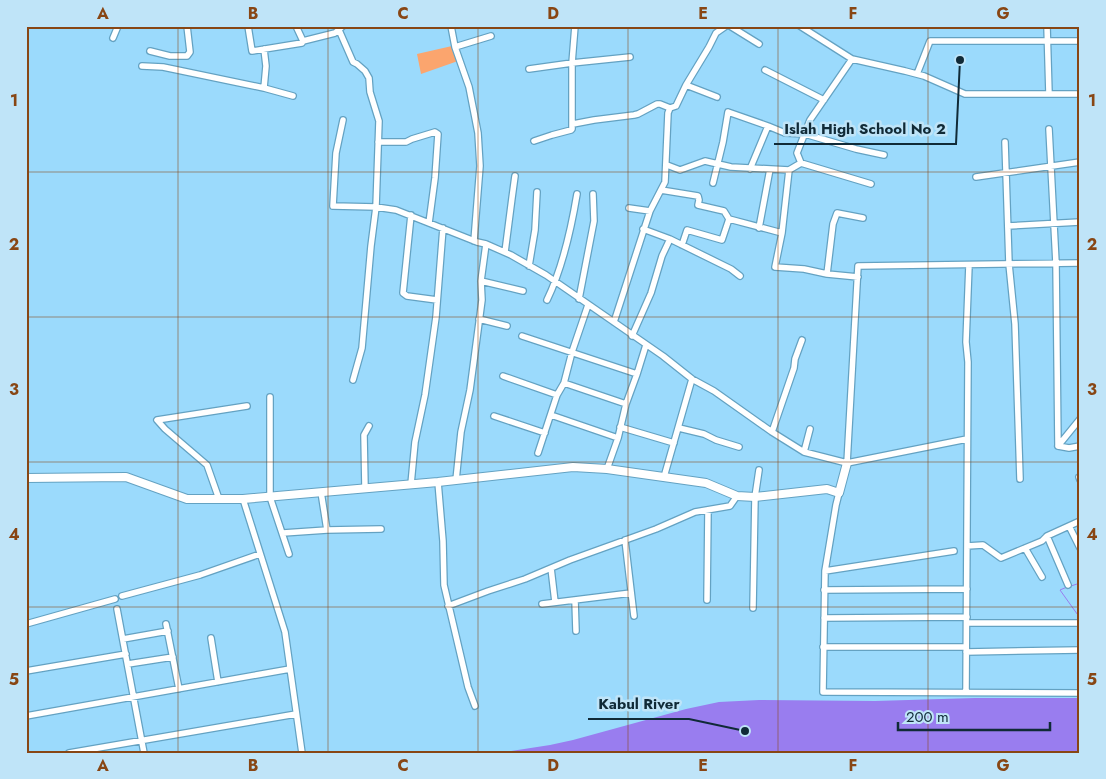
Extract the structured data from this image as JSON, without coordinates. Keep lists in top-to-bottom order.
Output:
{
  "places": ["Islah High School No 2", "Kabul River"],
  "scale_bar": "200 m",
  "grid": {
    "columns": [
      "A",
      "B",
      "C",
      "D",
      "E",
      "F",
      "G"
    ],
    "rows": [
      "1",
      "2",
      "3",
      "4",
      "5"
    ]
  }
}
